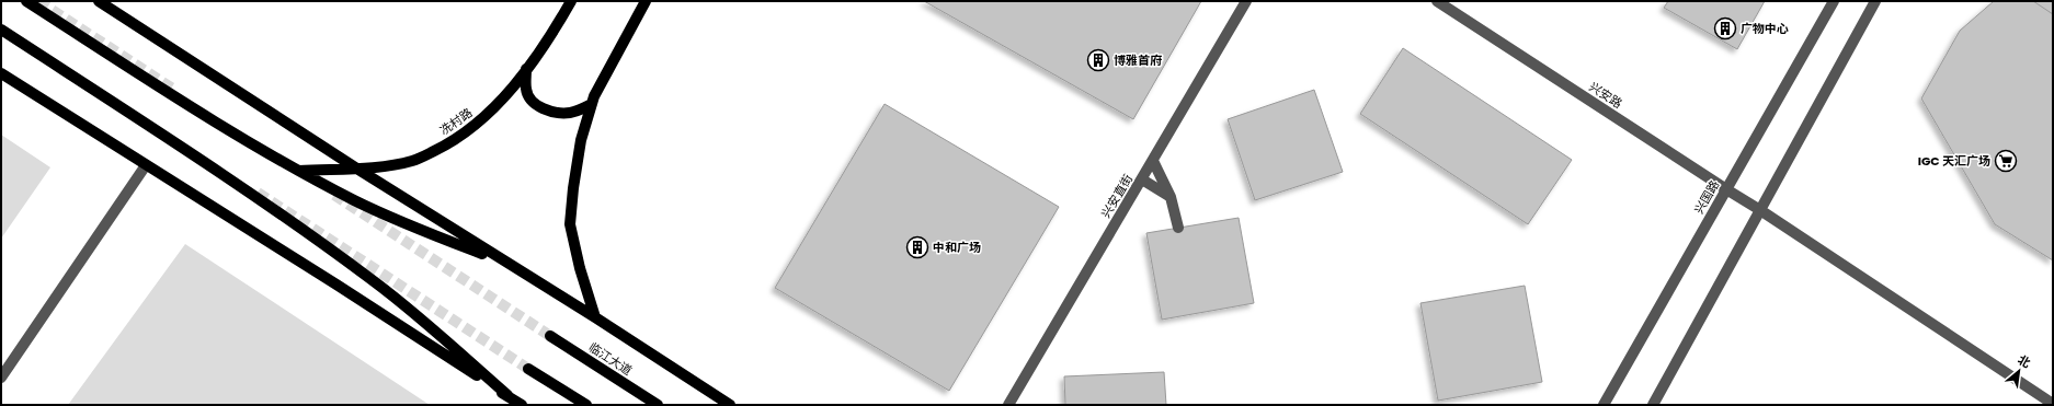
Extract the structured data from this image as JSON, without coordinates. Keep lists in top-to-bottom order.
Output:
{
  "streets": {
    "main road": ["冼村路", "临江大道"],
    "street": ["兴安路", "兴安直街", "兴国路"]
  },
  "crossings": [
    ["兴安路", "兴国路"]
  ],
  "places": {
    "building": ["广物中心", "博雅首府", "中和广场"],
    "supermarket": ["IGC 天汇广场"]
  },
  "north": "top right"
}
